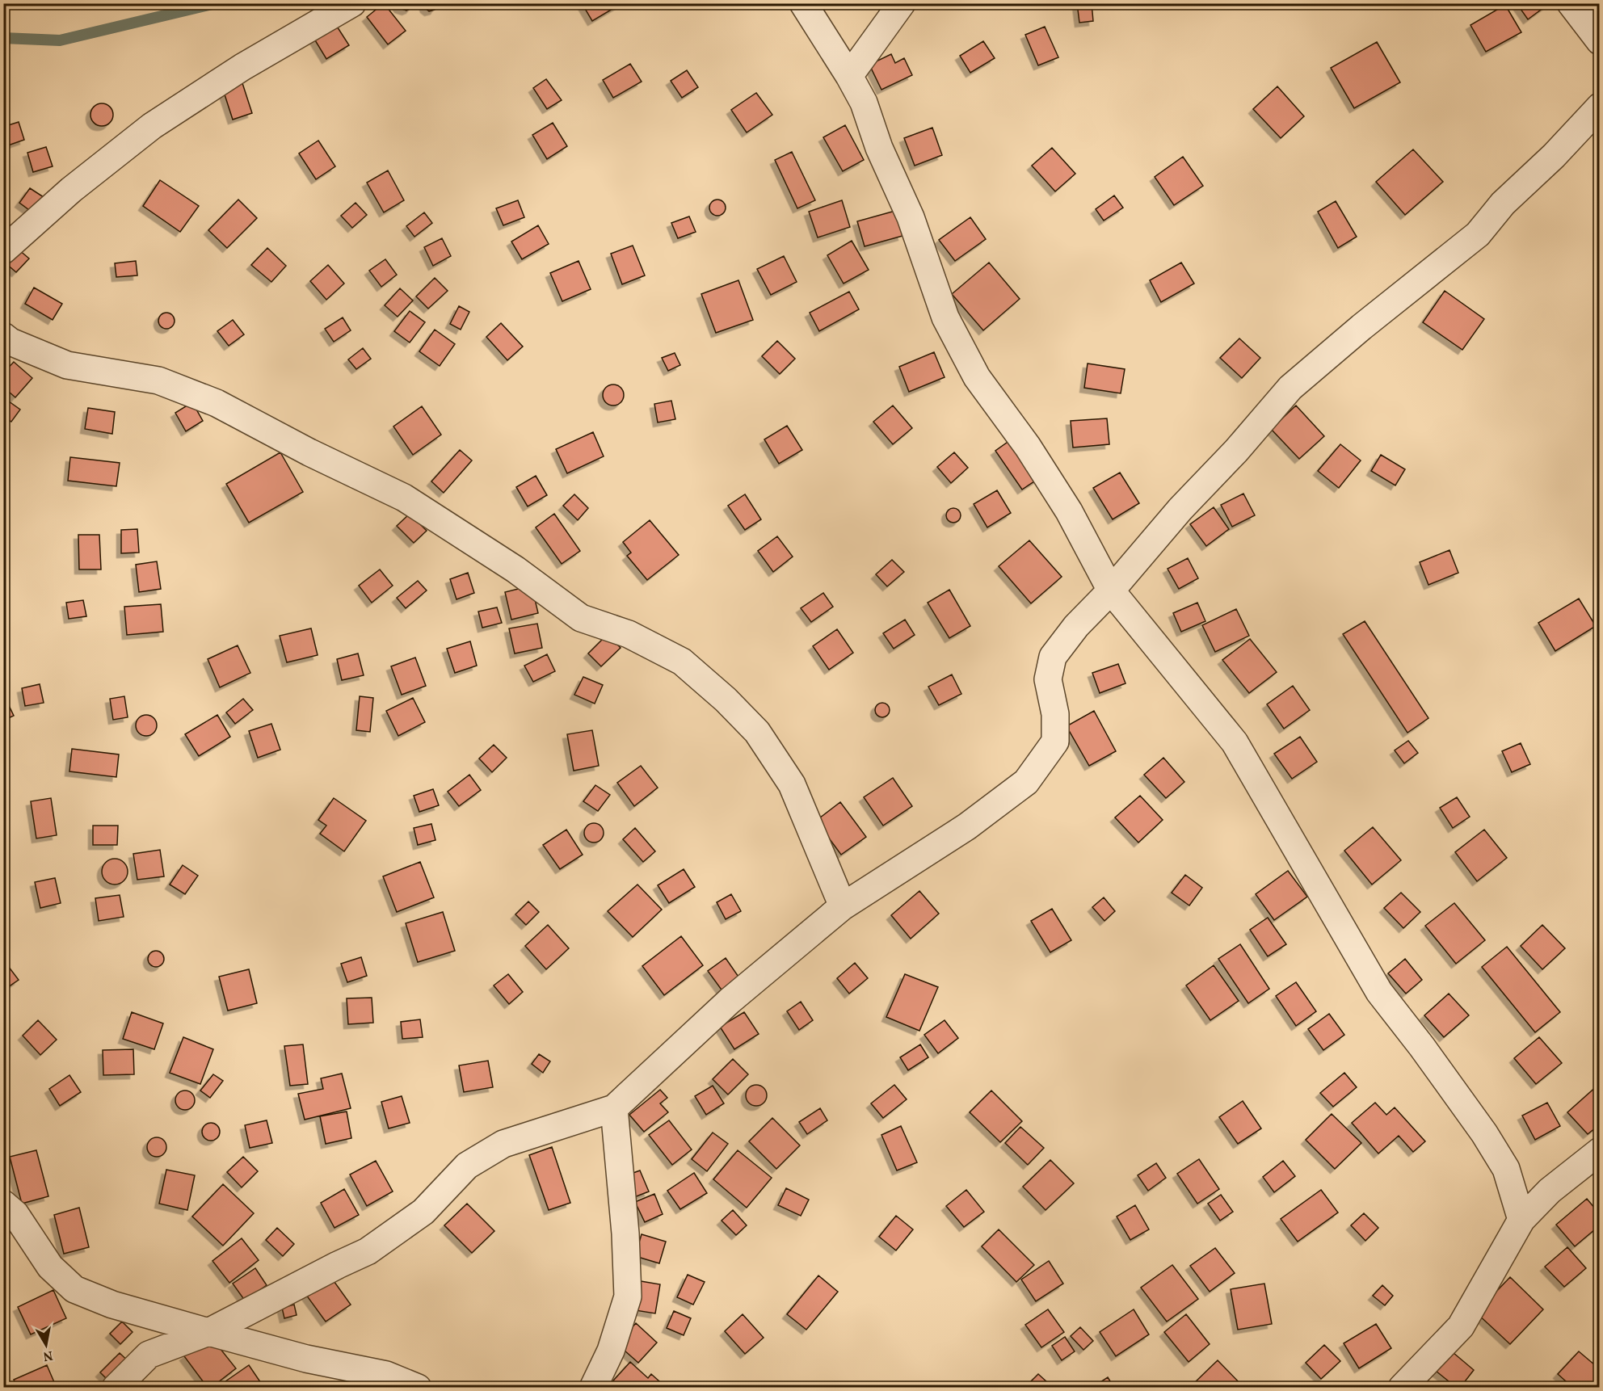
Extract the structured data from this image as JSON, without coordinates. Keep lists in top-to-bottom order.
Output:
{
  "north": "bottom"
}
